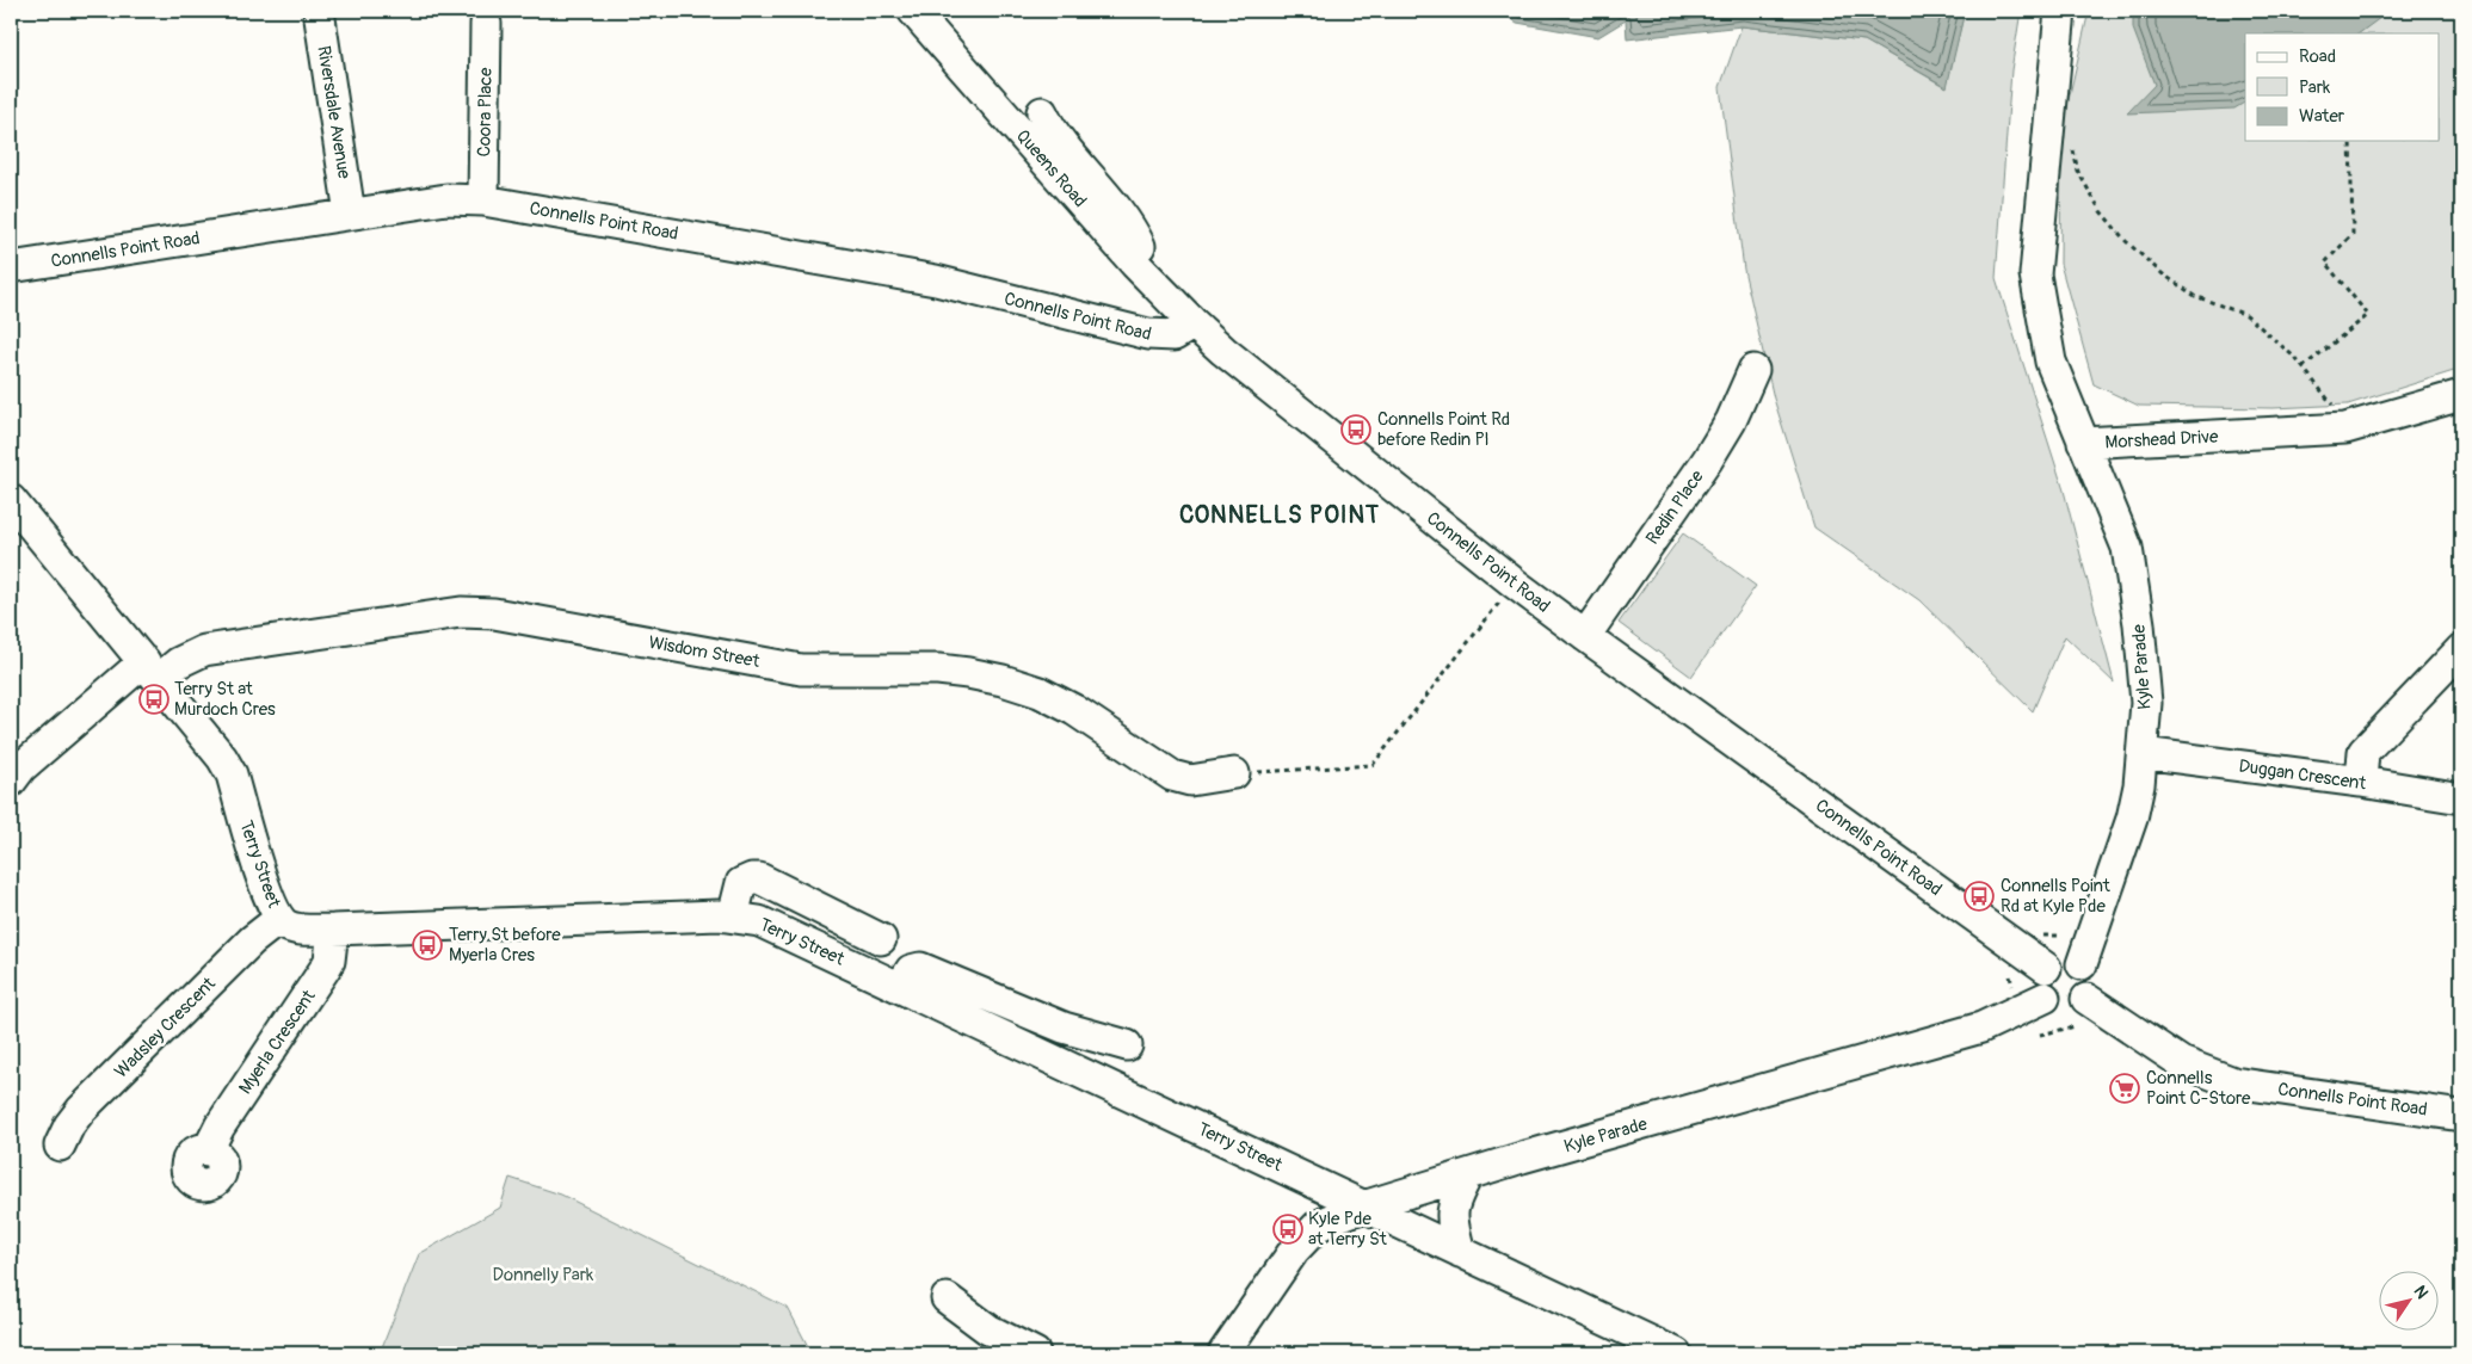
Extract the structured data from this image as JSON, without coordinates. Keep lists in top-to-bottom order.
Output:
{
  "streets": {
    "street": [
      "Riversdale Avenue",
      "Coora Place",
      "Queens Road",
      "Connells Point Road",
      "Morshead Drive",
      "Redin Place",
      "Wisdom Street",
      "Kyle Parade",
      "Duggan Crescent",
      "Terry Street",
      "Wadsley Crescent",
      "Myerla Crescent"
    ]
  },
  "crossings": [
    ["Riversdale Avenue", "Connells Point Road"],
    ["Coora Place", "Connells Point Road"],
    ["Queens Road", "Connells Point Road"],
    ["Connells Point Road", "Redin Place"],
    ["Morshead Drive", "Kyle Parade"],
    ["Wisdom Street", "Terry Street"],
    ["Kyle Parade", "Duggan Crescent"],
    ["Kyle Parade", "Terry Street"],
    ["Terry Street", "Wadsley Crescent"],
    ["Terry Street", "Myerla Crescent"]
  ],
  "districts": ["CONNELLS POINT"],
  "parks": ["Donnelly Park"],
  "places": {
    "bus stop": [
      "Connells Point Rd before Redin Pl",
      "Terry St at Murdoch Cres",
      "Connells Point Rd at Kyle Pde",
      "Terry St before Myerla Cres",
      "Kyle Pde at Terry St"
    ],
    "supermarket": ["Connells Point C-Store"]
  },
  "legend": ["Road", "Park", "Water"],
  "north": "top right"
}
